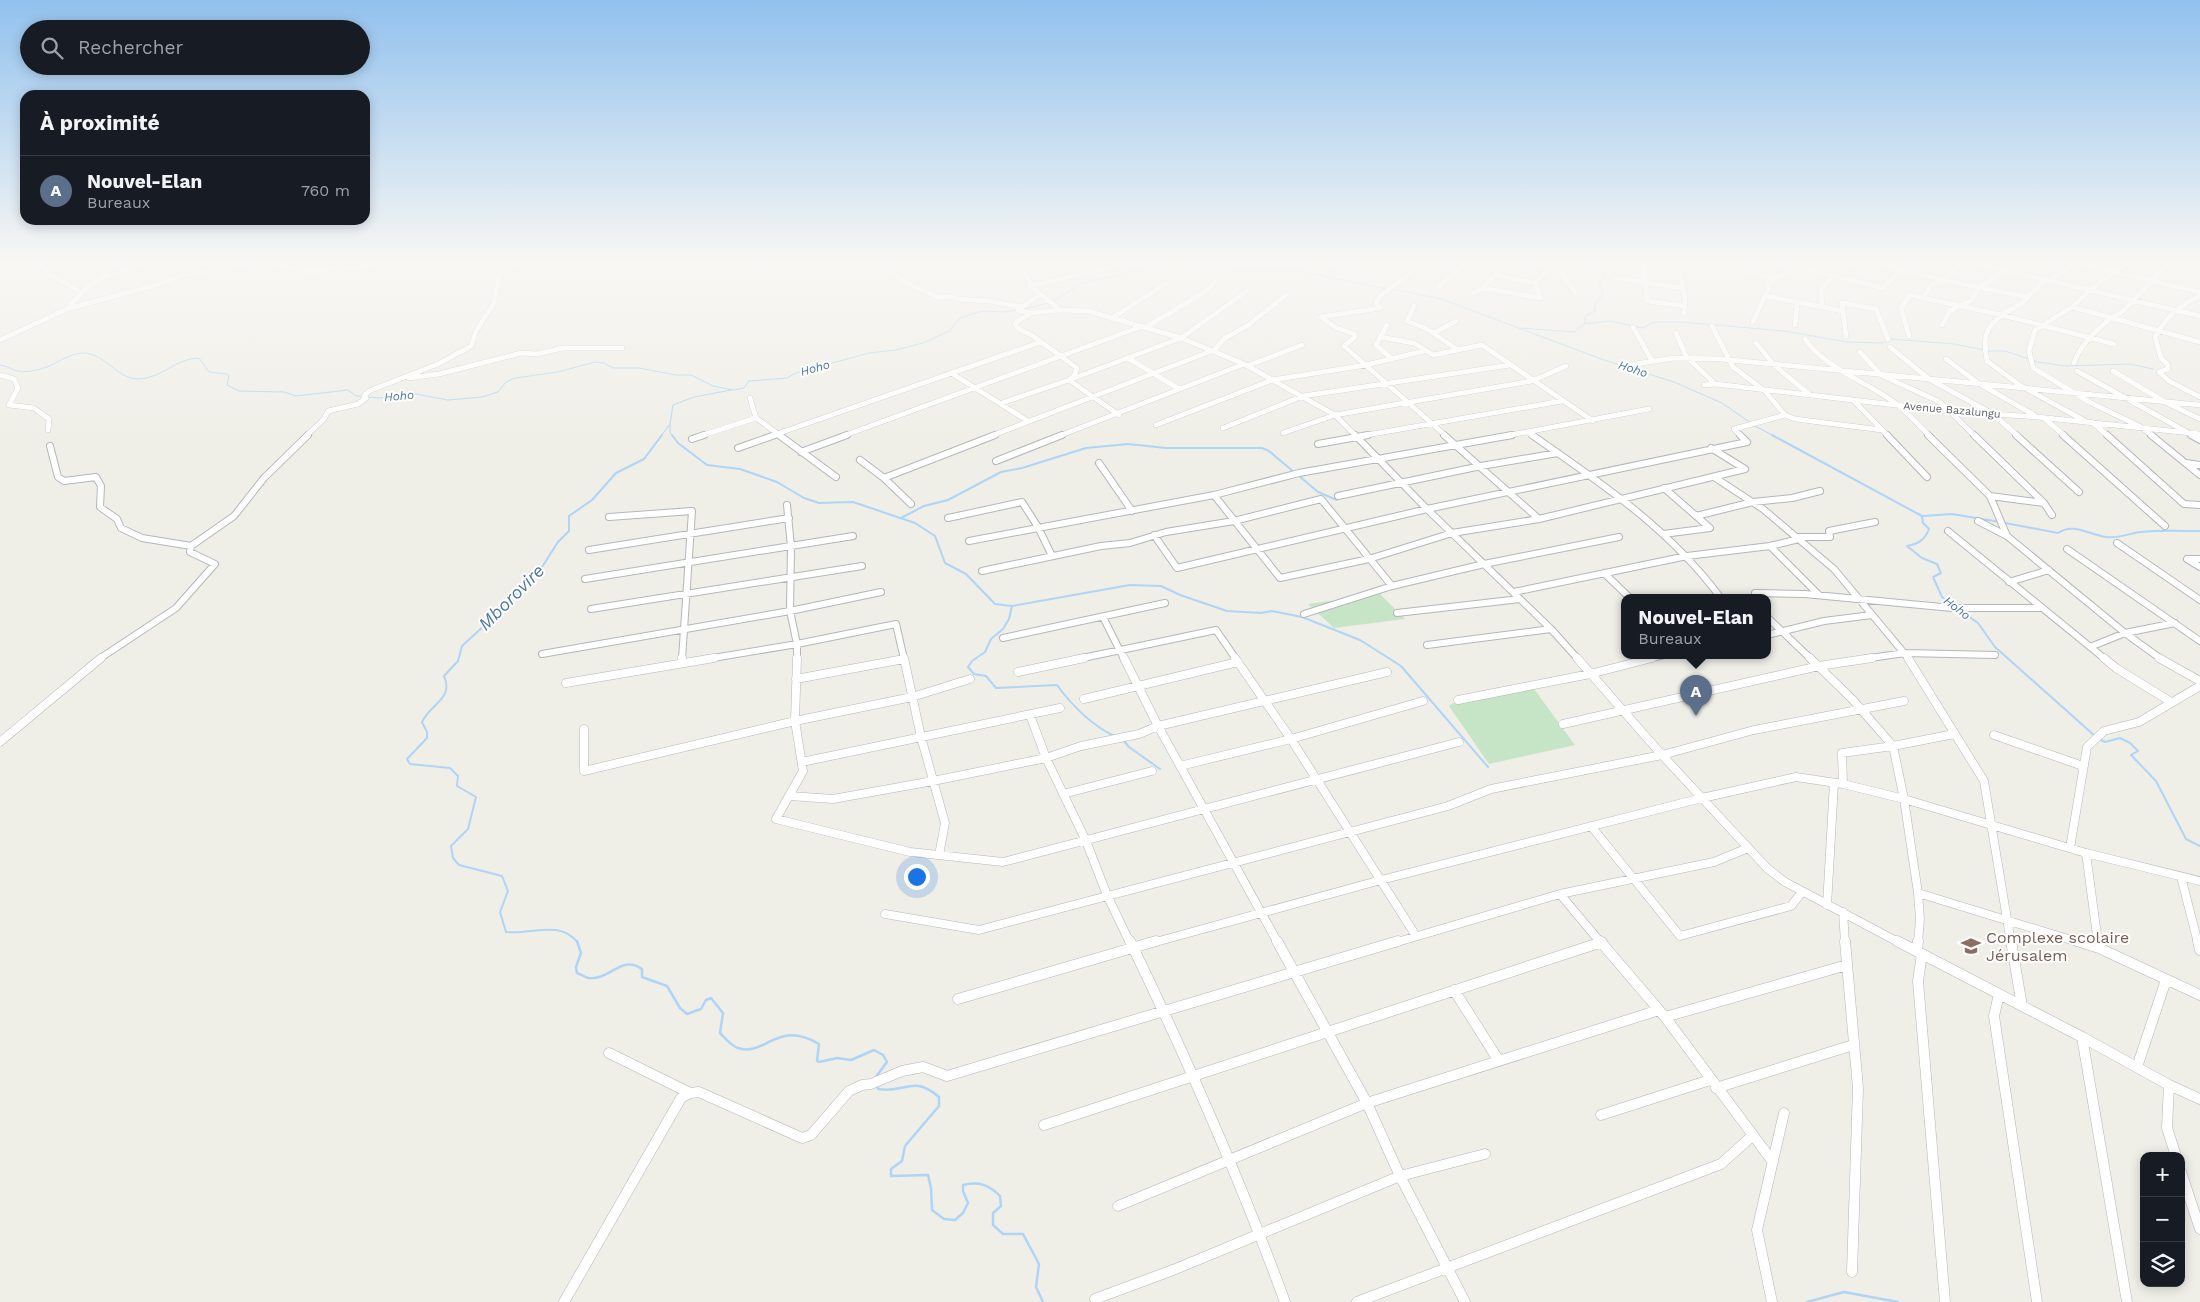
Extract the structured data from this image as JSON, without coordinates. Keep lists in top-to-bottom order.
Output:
{
  "streets": {
    "street": ["Avenue Bazalungu"]
  },
  "water": ["Hoho", "Mborovire"],
  "places": {
    "school or university": ["Complexe scolaire Jérusalem"]
  },
  "page": {
    "search": "Rechercher",
    "heading": "À proximité",
    "list": [
      {
        "mark": "A",
        "name": "Nouvel-Elan",
        "note": "Bureaux",
        "value": "760 m"
      }
    ],
    "popup": ["Nouvel-Elan", "Bureaux"],
    "pins": "A",
    "map_buttons": ["+", "−"]
  }
}
